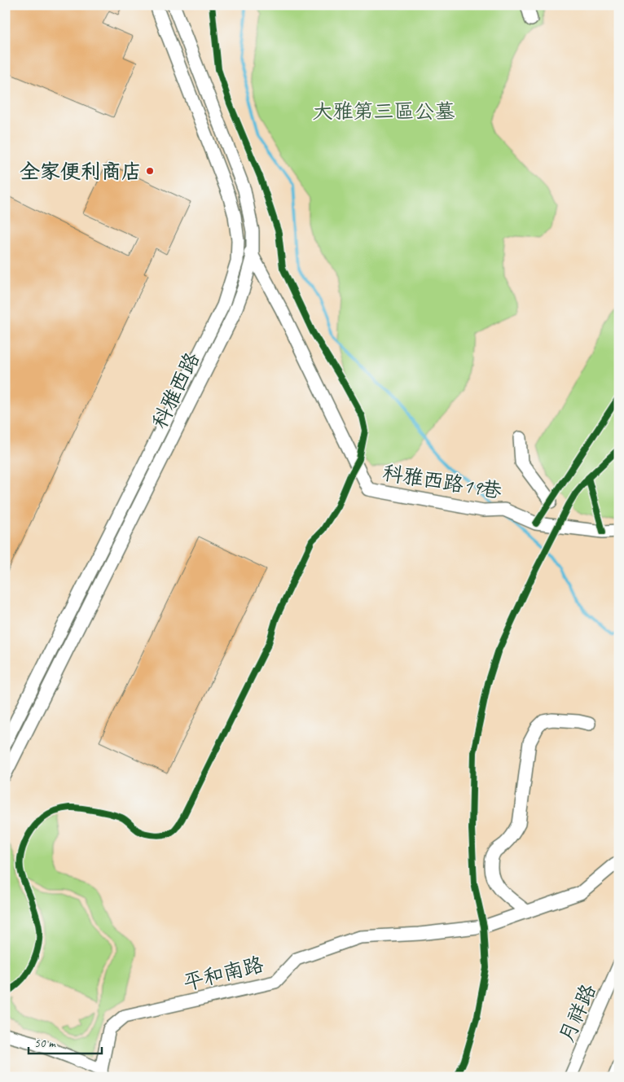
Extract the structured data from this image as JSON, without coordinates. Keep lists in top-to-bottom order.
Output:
{
  "streets": {
    "street": [
      "科雅西路",
      "科雅西路19巷",
      "平和南路",
      "月祥路"
    ]
  },
  "crossings": [
    ["科雅西路", "科雅西路19巷"]
  ],
  "parks": ["大雅第三區公墓"],
  "places": ["全家便利商店"],
  "scale_bar": "50 m"
}
